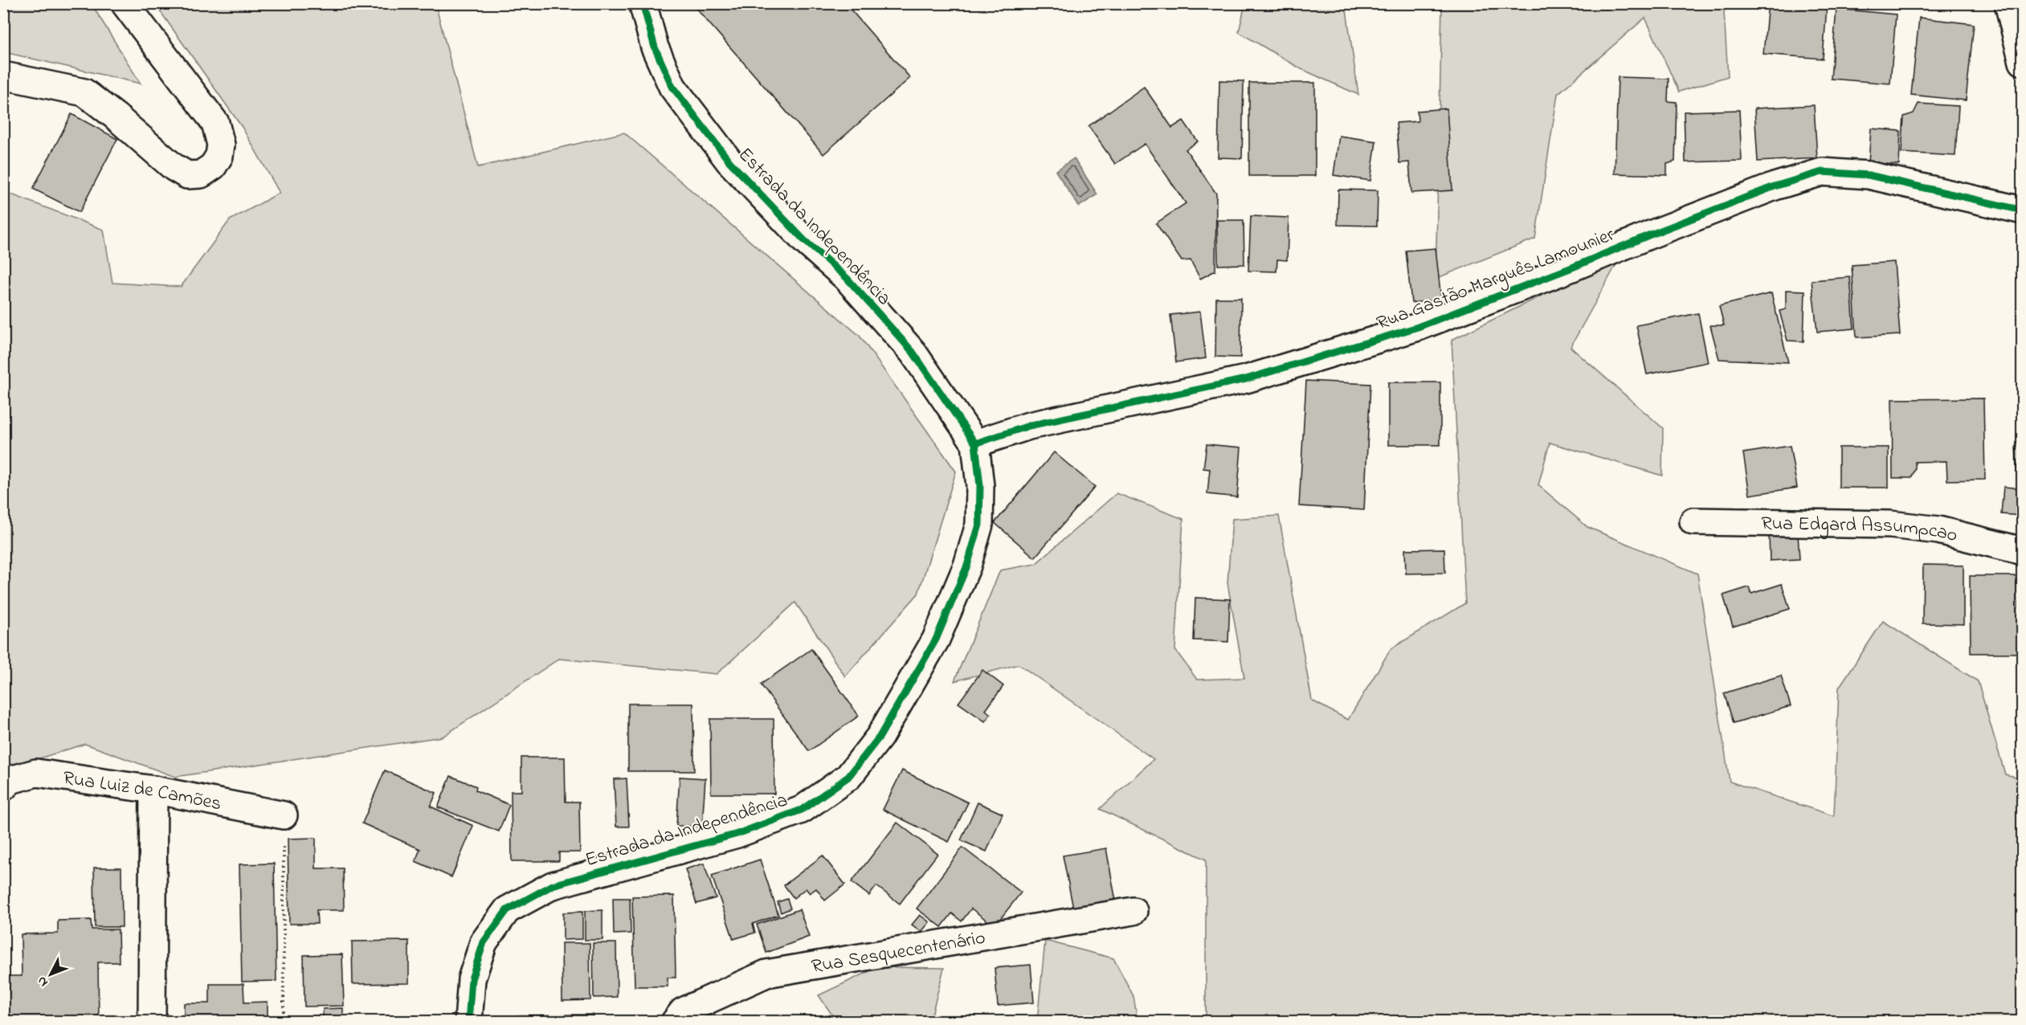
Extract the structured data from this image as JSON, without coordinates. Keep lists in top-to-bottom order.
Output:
{
  "streets": {
    "street": [
      "Estrada da Independência",
      "Rua Gastão Marguês Lamounier",
      "Rua Edgard Assumpcao",
      "Rua Luiz de Camões",
      "Rua Sesquecentenário"
    ]
  },
  "crossings": [
    ["Estrada da Independência", "Rua Gastão Marguês Lamounier"]
  ],
  "north": "bottom left"
}
